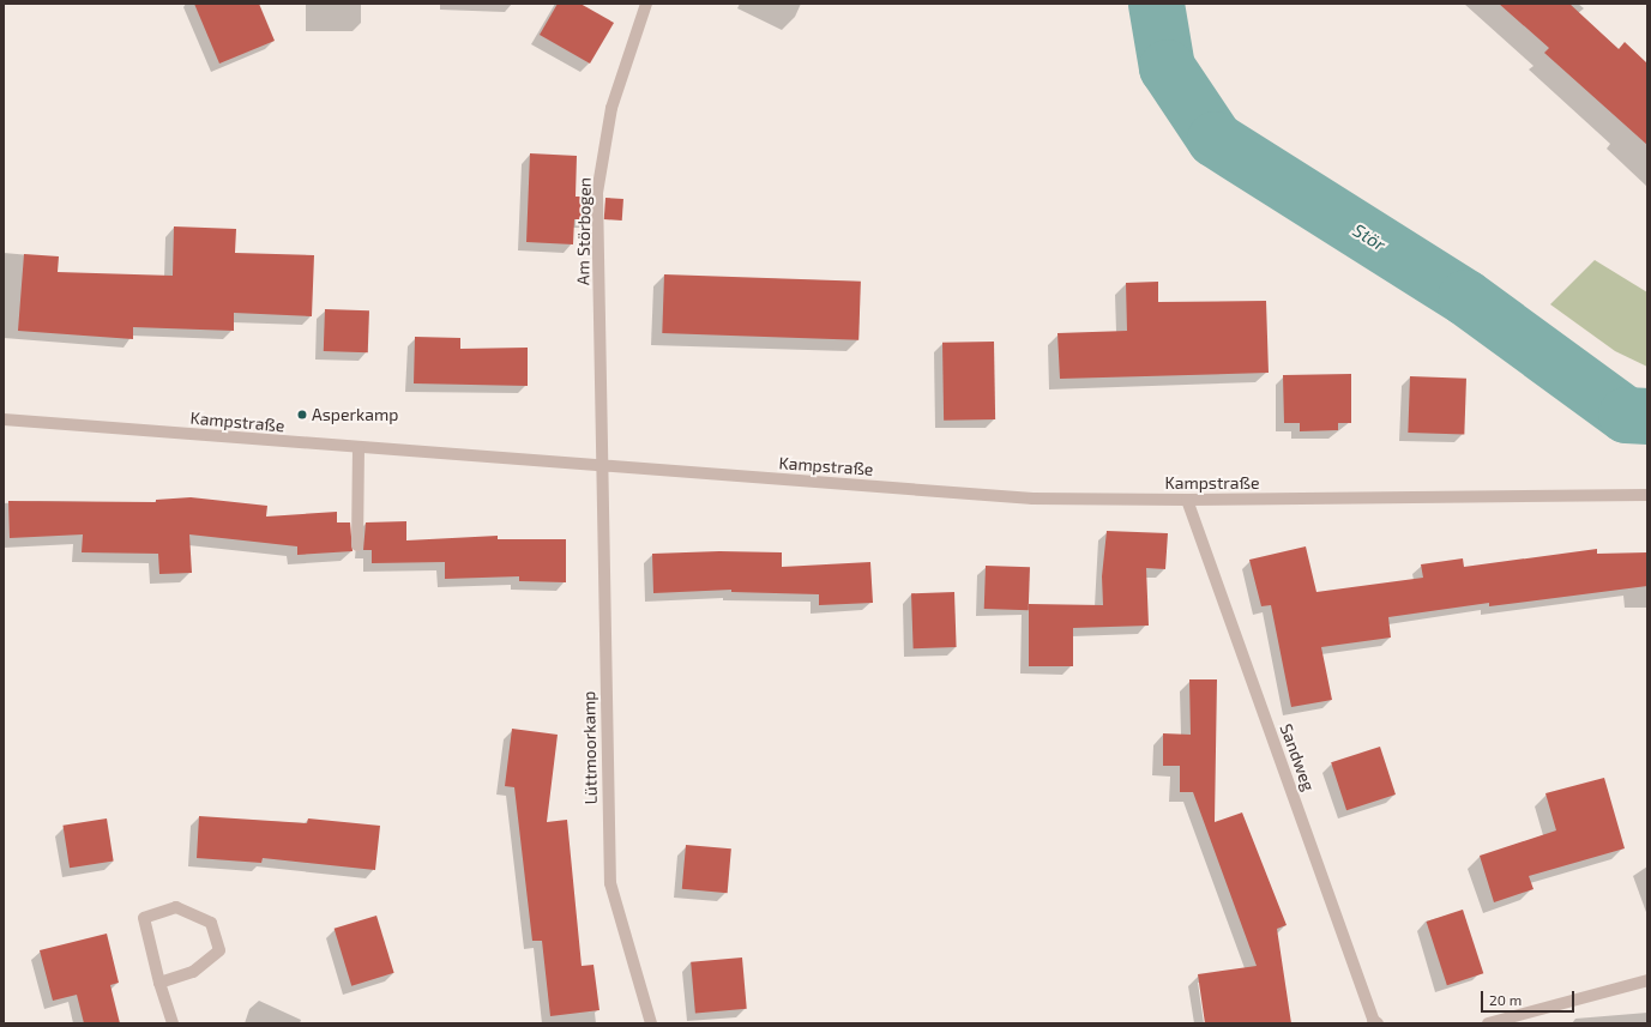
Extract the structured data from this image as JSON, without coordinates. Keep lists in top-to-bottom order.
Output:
{
  "streets": {
    "street": [
      "Am Störbogen",
      "Kampstraße",
      "Lüttmoorkamp",
      "Sandweg"
    ]
  },
  "crossings": [
    ["Am Störbogen", "Kampstraße"],
    ["Am Störbogen", "Lüttmoorkamp"],
    ["Kampstraße", "Lüttmoorkamp"],
    ["Kampstraße", "Sandweg"]
  ],
  "water": ["Stör"],
  "places": ["Asperkamp"],
  "scale_bar": "20 m"
}
